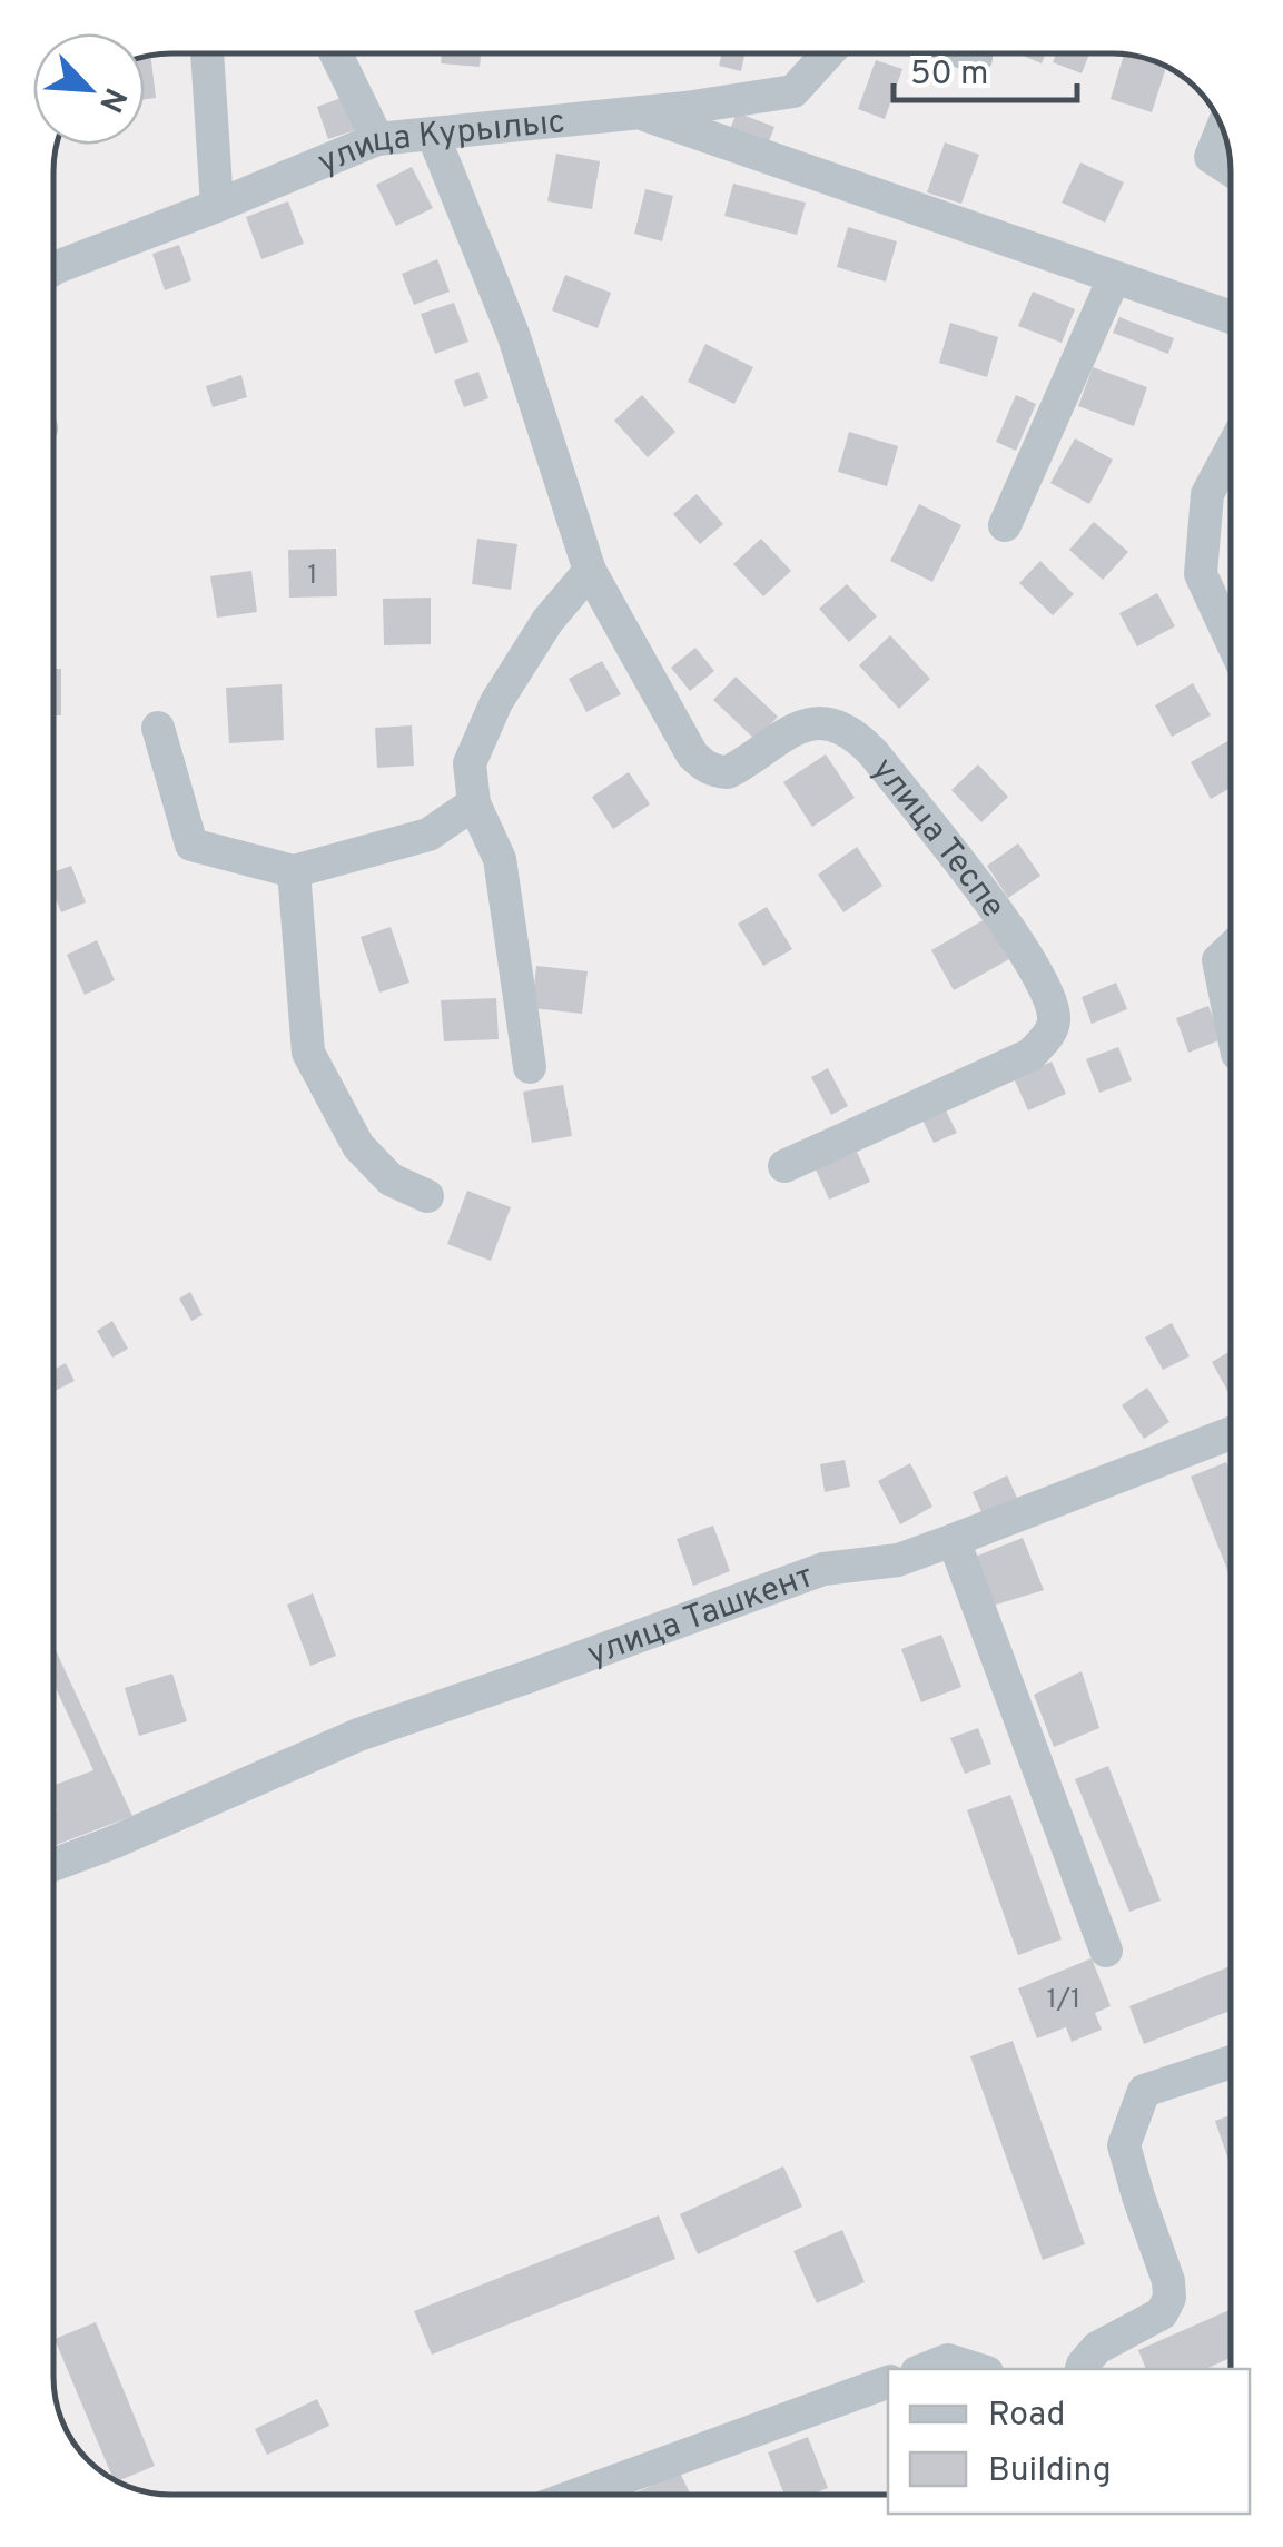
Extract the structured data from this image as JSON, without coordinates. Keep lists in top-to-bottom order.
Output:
{
  "streets": {
    "street": ["улица Курылыс", "улица Теспе", "улица Ташкент"]
  },
  "crossings": [
    ["улица Курылыс", "улица Теспе"]
  ],
  "house_numbers": ["1", "1/1"],
  "legend": ["Road", "Building"],
  "scale_bar": "50 m",
  "north": "bottom right"
}
